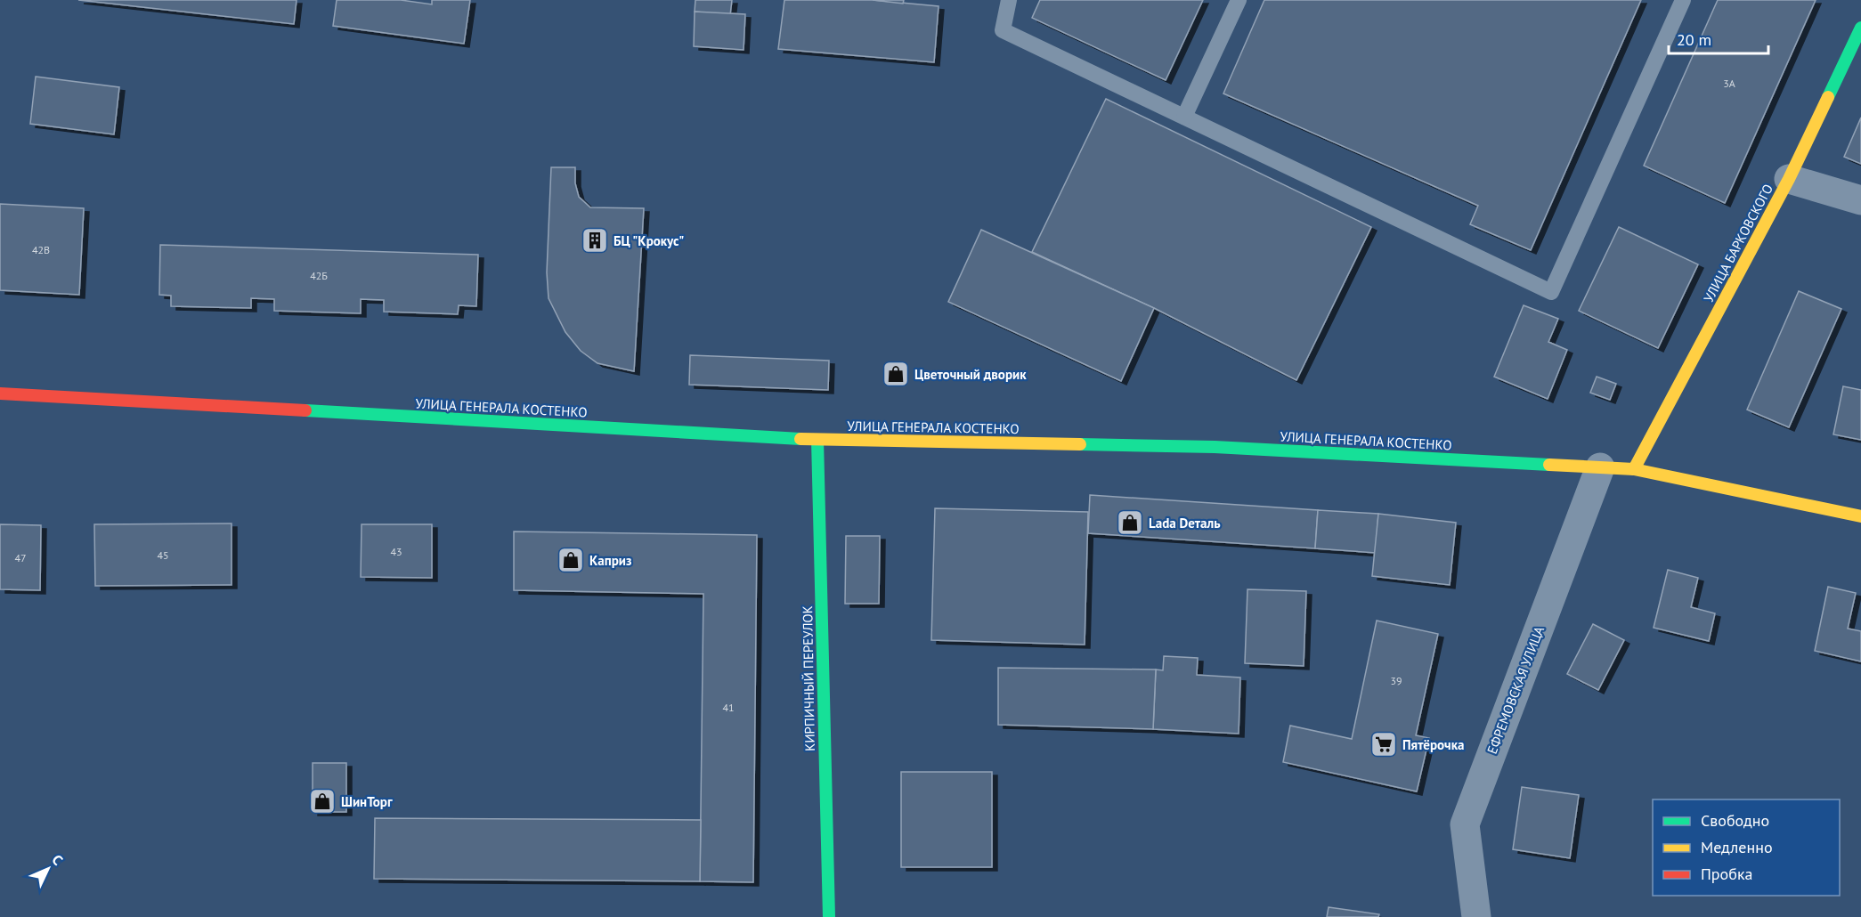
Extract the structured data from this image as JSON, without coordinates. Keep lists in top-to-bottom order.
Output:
{
  "streets": {
    "main road": ["УЛИЦА БАРКОВСКОГО", "УЛИЦА ГЕНЕРАЛА КОСТЕНКО", "КИРПИЧНЫЙ ПЕРЕУЛОК"],
    "street": ["ЕФРЕМОВСКАЯ УЛИЦА"]
  },
  "crossings": [
    ["УЛИЦА БАРКОВСКОГО", "УЛИЦА ГЕНЕРАЛА КОСТЕНКО"],
    ["УЛИЦА ГЕНЕРАЛА КОСТЕНКО", "КИРПИЧНЫЙ ПЕРЕУЛОК"],
    ["УЛИЦА ГЕНЕРАЛА КОСТЕНКО", "ЕФРЕМОВСКАЯ УЛИЦА"]
  ],
  "places": {
    "building": ["БЦ \"Крокус\""],
    "shop": [
      "Цветочный дворик",
      "Lada Dеталь",
      "Каприз",
      "ШинТорг"
    ],
    "supermarket": ["Пятёрочка"]
  },
  "house_numbers": [
    "3А",
    "42В",
    "42Б",
    "43",
    "45",
    "47",
    "39",
    "41"
  ],
  "legend": ["Свободно", "Медленно", "Пробка"],
  "scale_bar": "20 m",
  "north": "top right"
}
